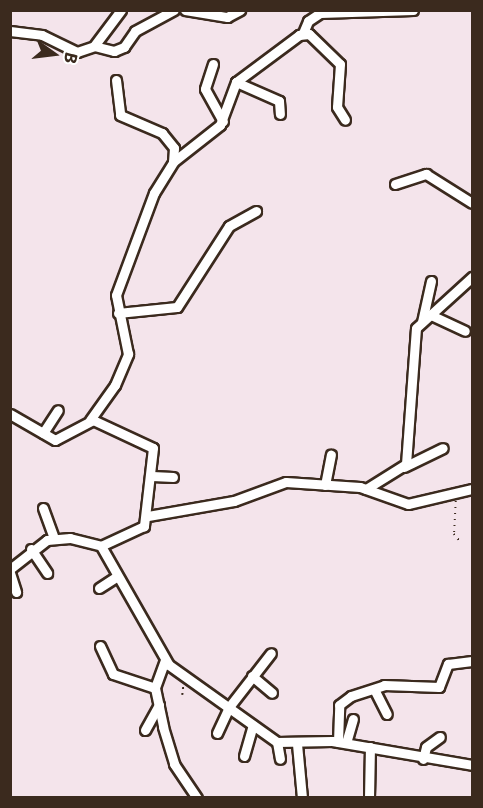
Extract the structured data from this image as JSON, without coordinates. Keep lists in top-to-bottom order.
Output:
{
  "north": "right"
}
